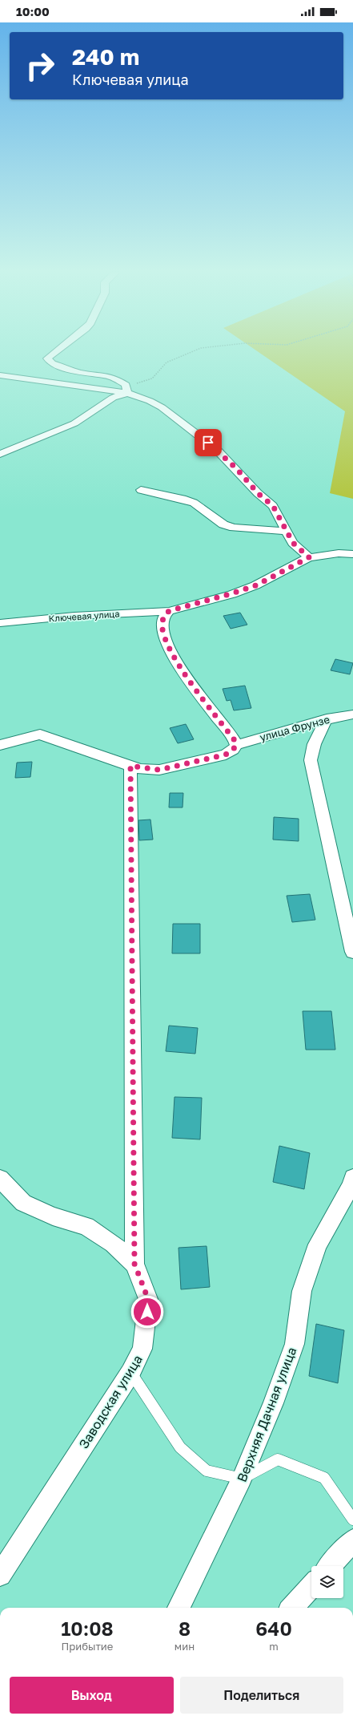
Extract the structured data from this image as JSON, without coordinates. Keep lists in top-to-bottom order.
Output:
{
  "streets": {
    "street": [
      "Ключевая улица",
      "улица Фрунзе",
      "Заводская улица",
      "Верхняя Дачная улица"
    ]
  },
  "page": {
    "status": "10:00",
    "turn": ["240 m", "Ключевая улица"],
    "eta": [
      "10:08",
      "Прибытие",
      "8",
      "мин",
      "640",
      "m"
    ],
    "buttons": ["Выход", "Поделиться"]
  }
}
